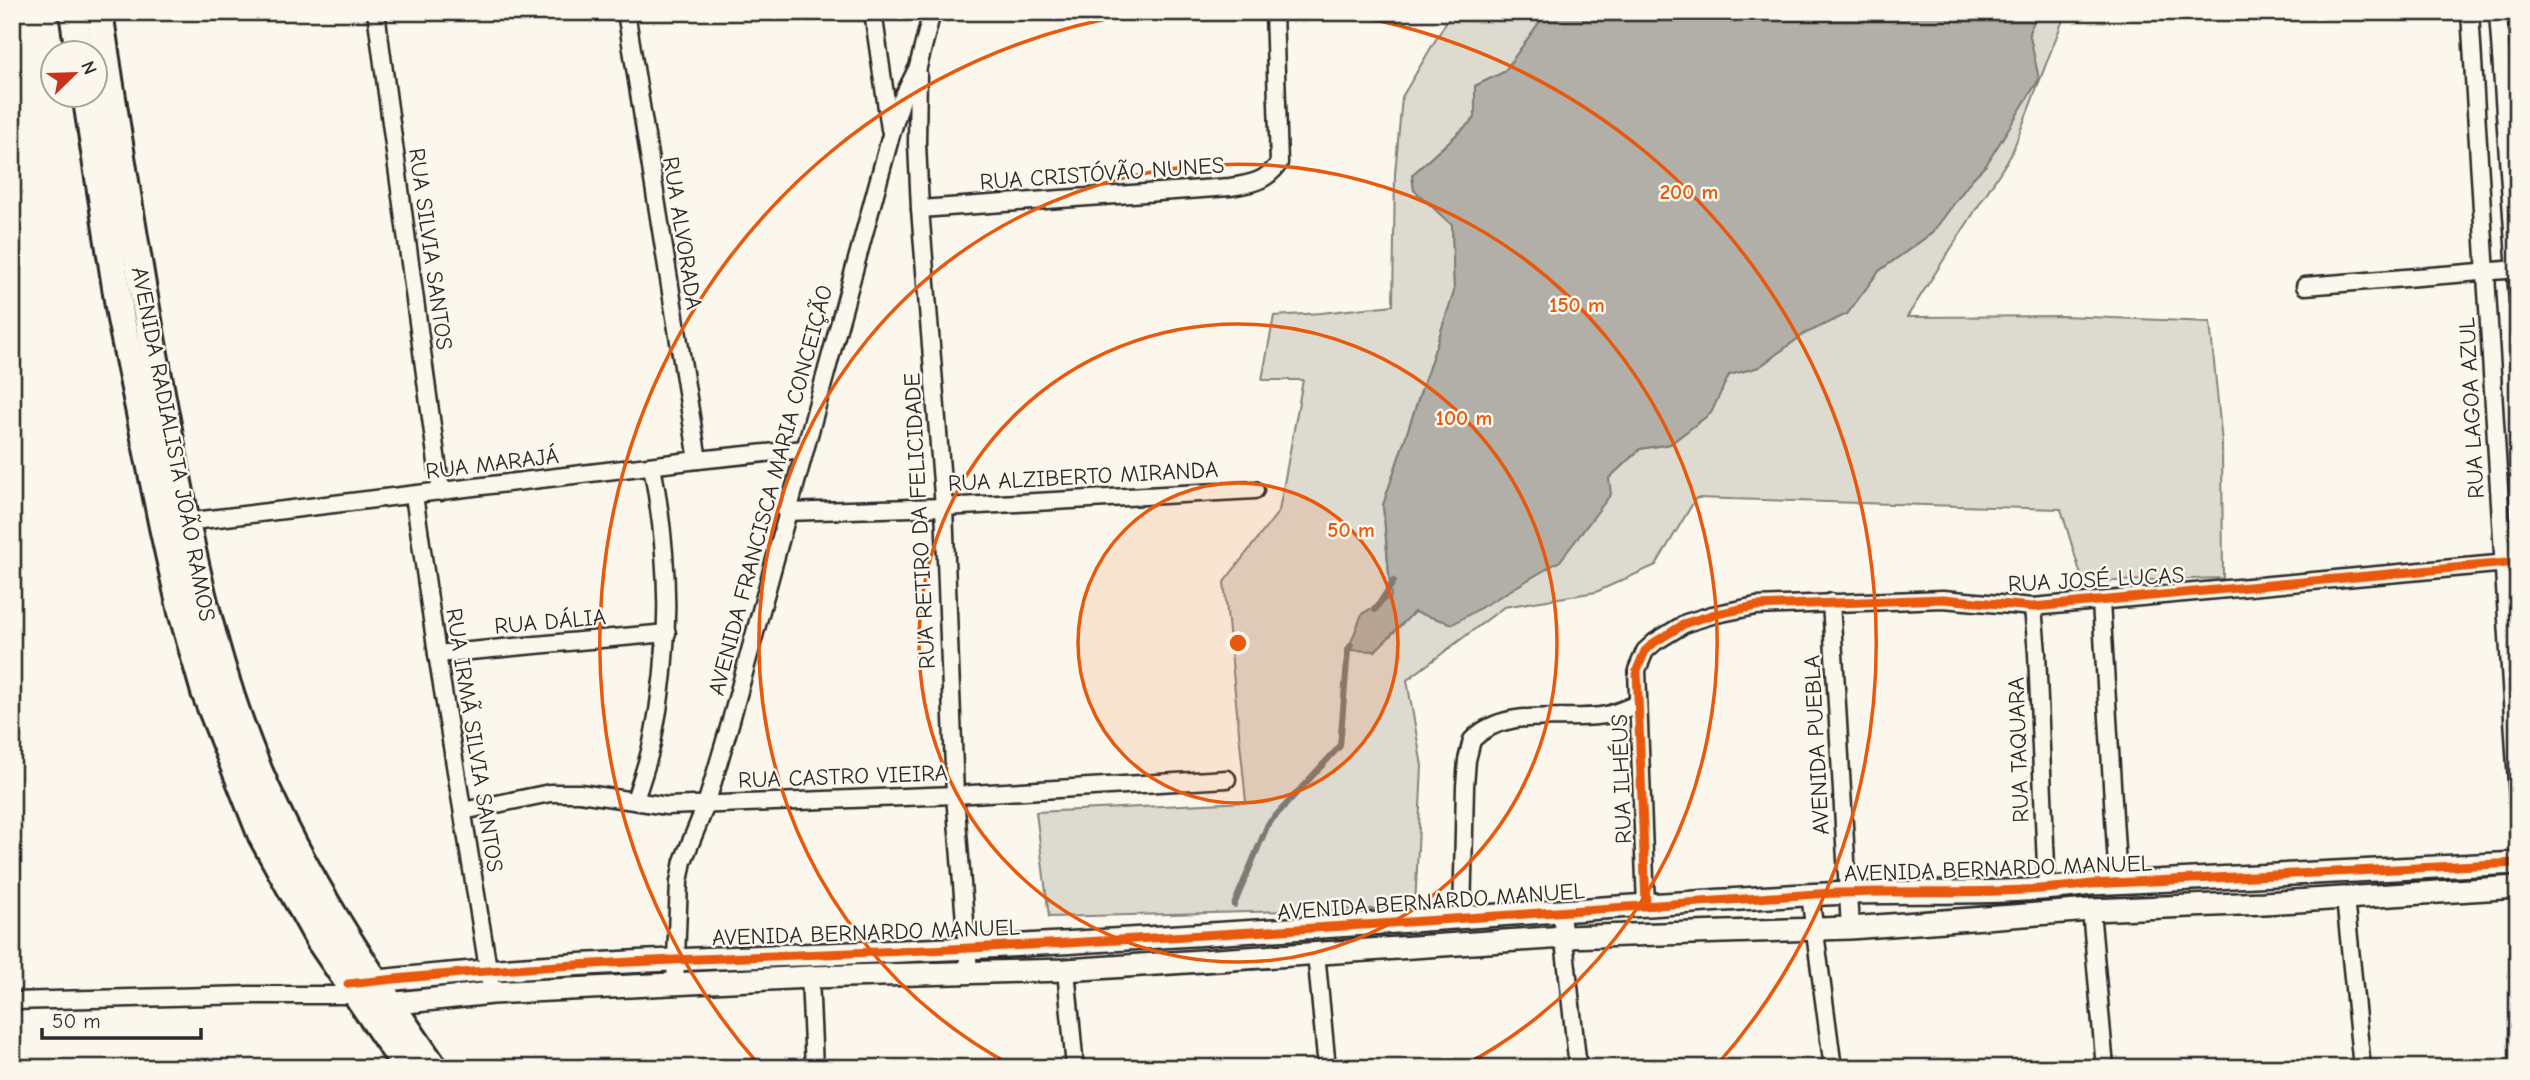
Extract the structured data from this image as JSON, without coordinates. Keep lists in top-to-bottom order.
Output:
{
  "streets": {
    "main road": ["AVENIDA RADIALISTA JOÃO RAMOS"],
    "street": [
      "RUA CRISTÓVÃO NUNES",
      "RUA ALVORADA",
      "RUA SILVIA SANTOS",
      "RUA LAGOA AZUL",
      "RUA MARAJÁ",
      "RUA ALZIBERTO MIRANDA",
      "AVENIDA FRANCISCA MARIA CONCEIÇÃO",
      "RUA RETIRO DA FELICIDADE",
      "RUA JOSÉ LUCAS",
      "RUA DÁLIA",
      "RUA IRMÃ SILVIA SANTOS",
      "AVENIDA PUEBLA",
      "RUA TAQUARA",
      "RUA CASTRO VIEIRA",
      "RUA ILHÉUS",
      "AVENIDA BERNARDO MANUEL"
    ]
  },
  "crossings": [
    ["RUA CRISTÓVÃO NUNES", "RUA RETIRO DA FELICIDADE"],
    ["RUA ALVORADA", "RUA MARAJÁ"],
    ["RUA SILVIA SANTOS", "RUA MARAJÁ"],
    ["RUA LAGOA AZUL", "RUA JOSÉ LUCAS"],
    ["AVENIDA RADIALISTA JOÃO RAMOS", "RUA MARAJÁ"],
    ["AVENIDA RADIALISTA JOÃO RAMOS", "AVENIDA BERNARDO MANUEL"],
    ["RUA MARAJÁ", "AVENIDA FRANCISCA MARIA CONCEIÇÃO"],
    ["RUA MARAJÁ", "RUA IRMÃ SILVIA SANTOS"],
    ["RUA ALZIBERTO MIRANDA", "AVENIDA FRANCISCA MARIA CONCEIÇÃO"],
    ["RUA ALZIBERTO MIRANDA", "RUA RETIRO DA FELICIDADE"],
    ["AVENIDA FRANCISCA MARIA CONCEIÇÃO", "RUA RETIRO DA FELICIDADE"],
    ["AVENIDA FRANCISCA MARIA CONCEIÇÃO", "RUA CASTRO VIEIRA"],
    ["AVENIDA FRANCISCA MARIA CONCEIÇÃO", "AVENIDA BERNARDO MANUEL"],
    ["RUA RETIRO DA FELICIDADE", "RUA CASTRO VIEIRA"],
    ["RUA RETIRO DA FELICIDADE", "AVENIDA BERNARDO MANUEL"],
    ["RUA JOSÉ LUCAS", "AVENIDA PUEBLA"],
    ["RUA JOSÉ LUCAS", "RUA TAQUARA"],
    ["RUA JOSÉ LUCAS", "RUA ILHÉUS"],
    ["RUA DÁLIA", "RUA IRMÃ SILVIA SANTOS"],
    ["RUA IRMÃ SILVIA SANTOS", "RUA CASTRO VIEIRA"],
    ["RUA IRMÃ SILVIA SANTOS", "AVENIDA BERNARDO MANUEL"],
    ["AVENIDA PUEBLA", "AVENIDA BERNARDO MANUEL"],
    ["RUA TAQUARA", "AVENIDA BERNARDO MANUEL"],
    ["RUA ILHÉUS", "AVENIDA BERNARDO MANUEL"]
  ],
  "scale_bar": "50 m",
  "north": "top right",
  "rings": [
    "200 m",
    "150 m",
    "100 m",
    "50 m"
  ]
}
